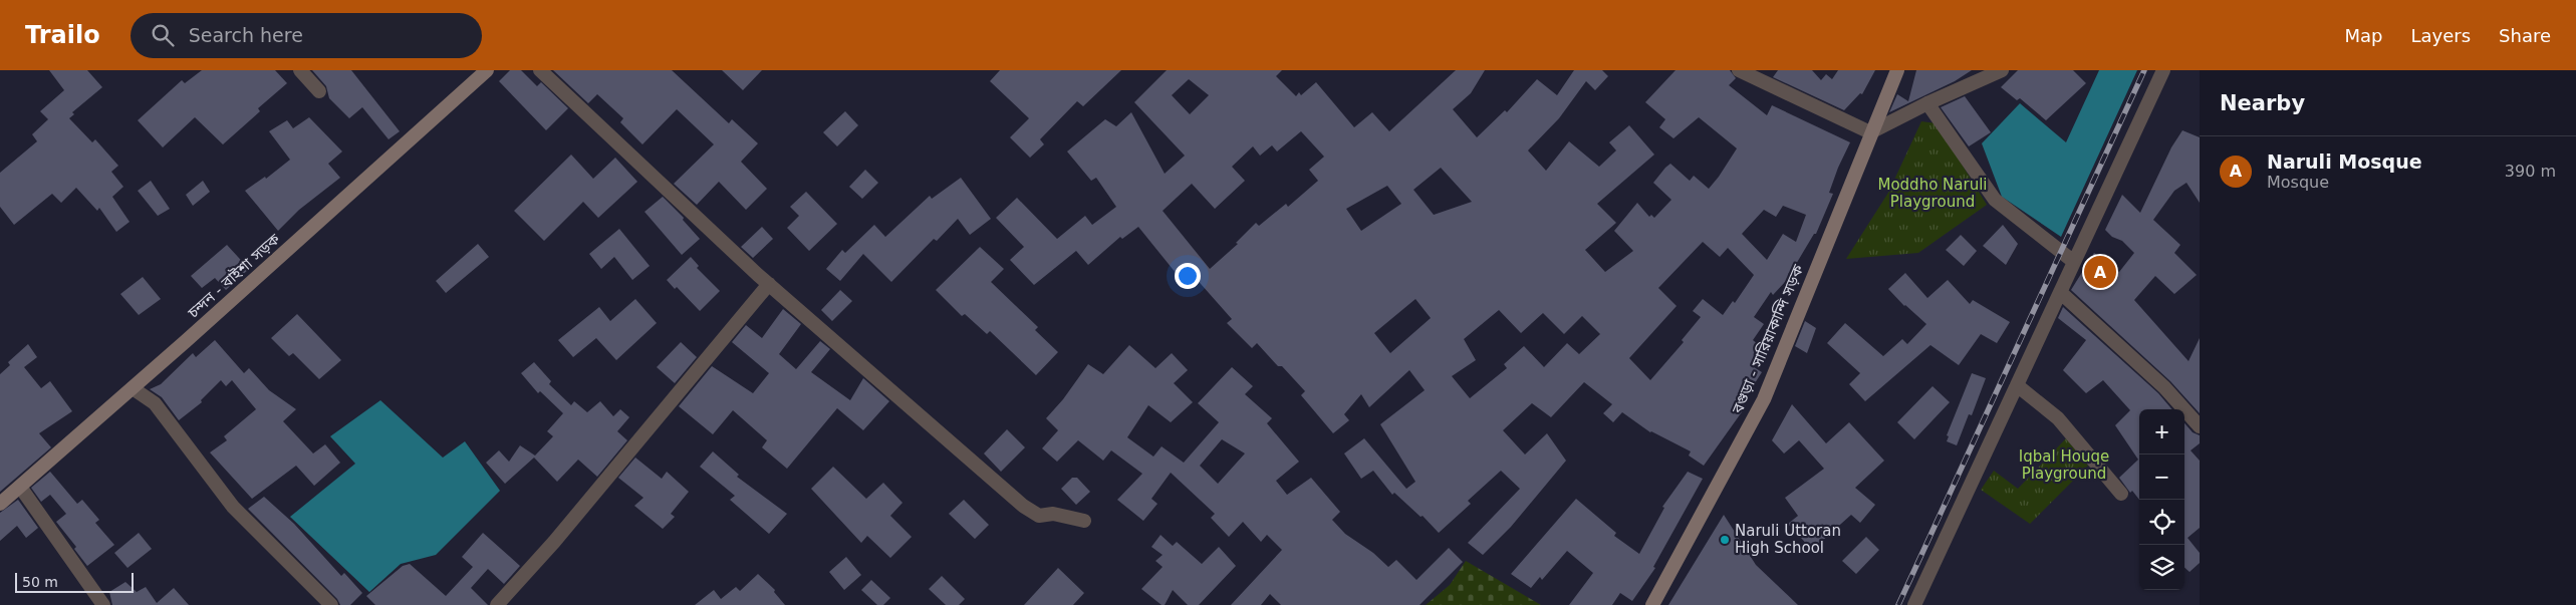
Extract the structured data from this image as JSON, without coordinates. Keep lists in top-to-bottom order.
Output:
{
  "streets": {
    "main road": ["চন্দন - বাইশা সড়ক", "বগুড়া - সারিয়াকান্দি সড়ক"]
  },
  "parks": ["Moddho Naruli Playground", "Iqbal Houqe Playground"],
  "places": ["Naruli Uttoran High School"],
  "scale_bar": "50 m",
  "page": {
    "header": "Trailo",
    "search": "Search here",
    "nav": ["Map", "Layers", "Share"],
    "heading": "Nearby",
    "list": [
      {
        "mark": "A",
        "name": "Naruli Mosque",
        "note": "Mosque",
        "value": "390 m"
      }
    ],
    "pins": "A",
    "map_buttons": ["+", "−"],
    "scale": "50 m"
  }
}
